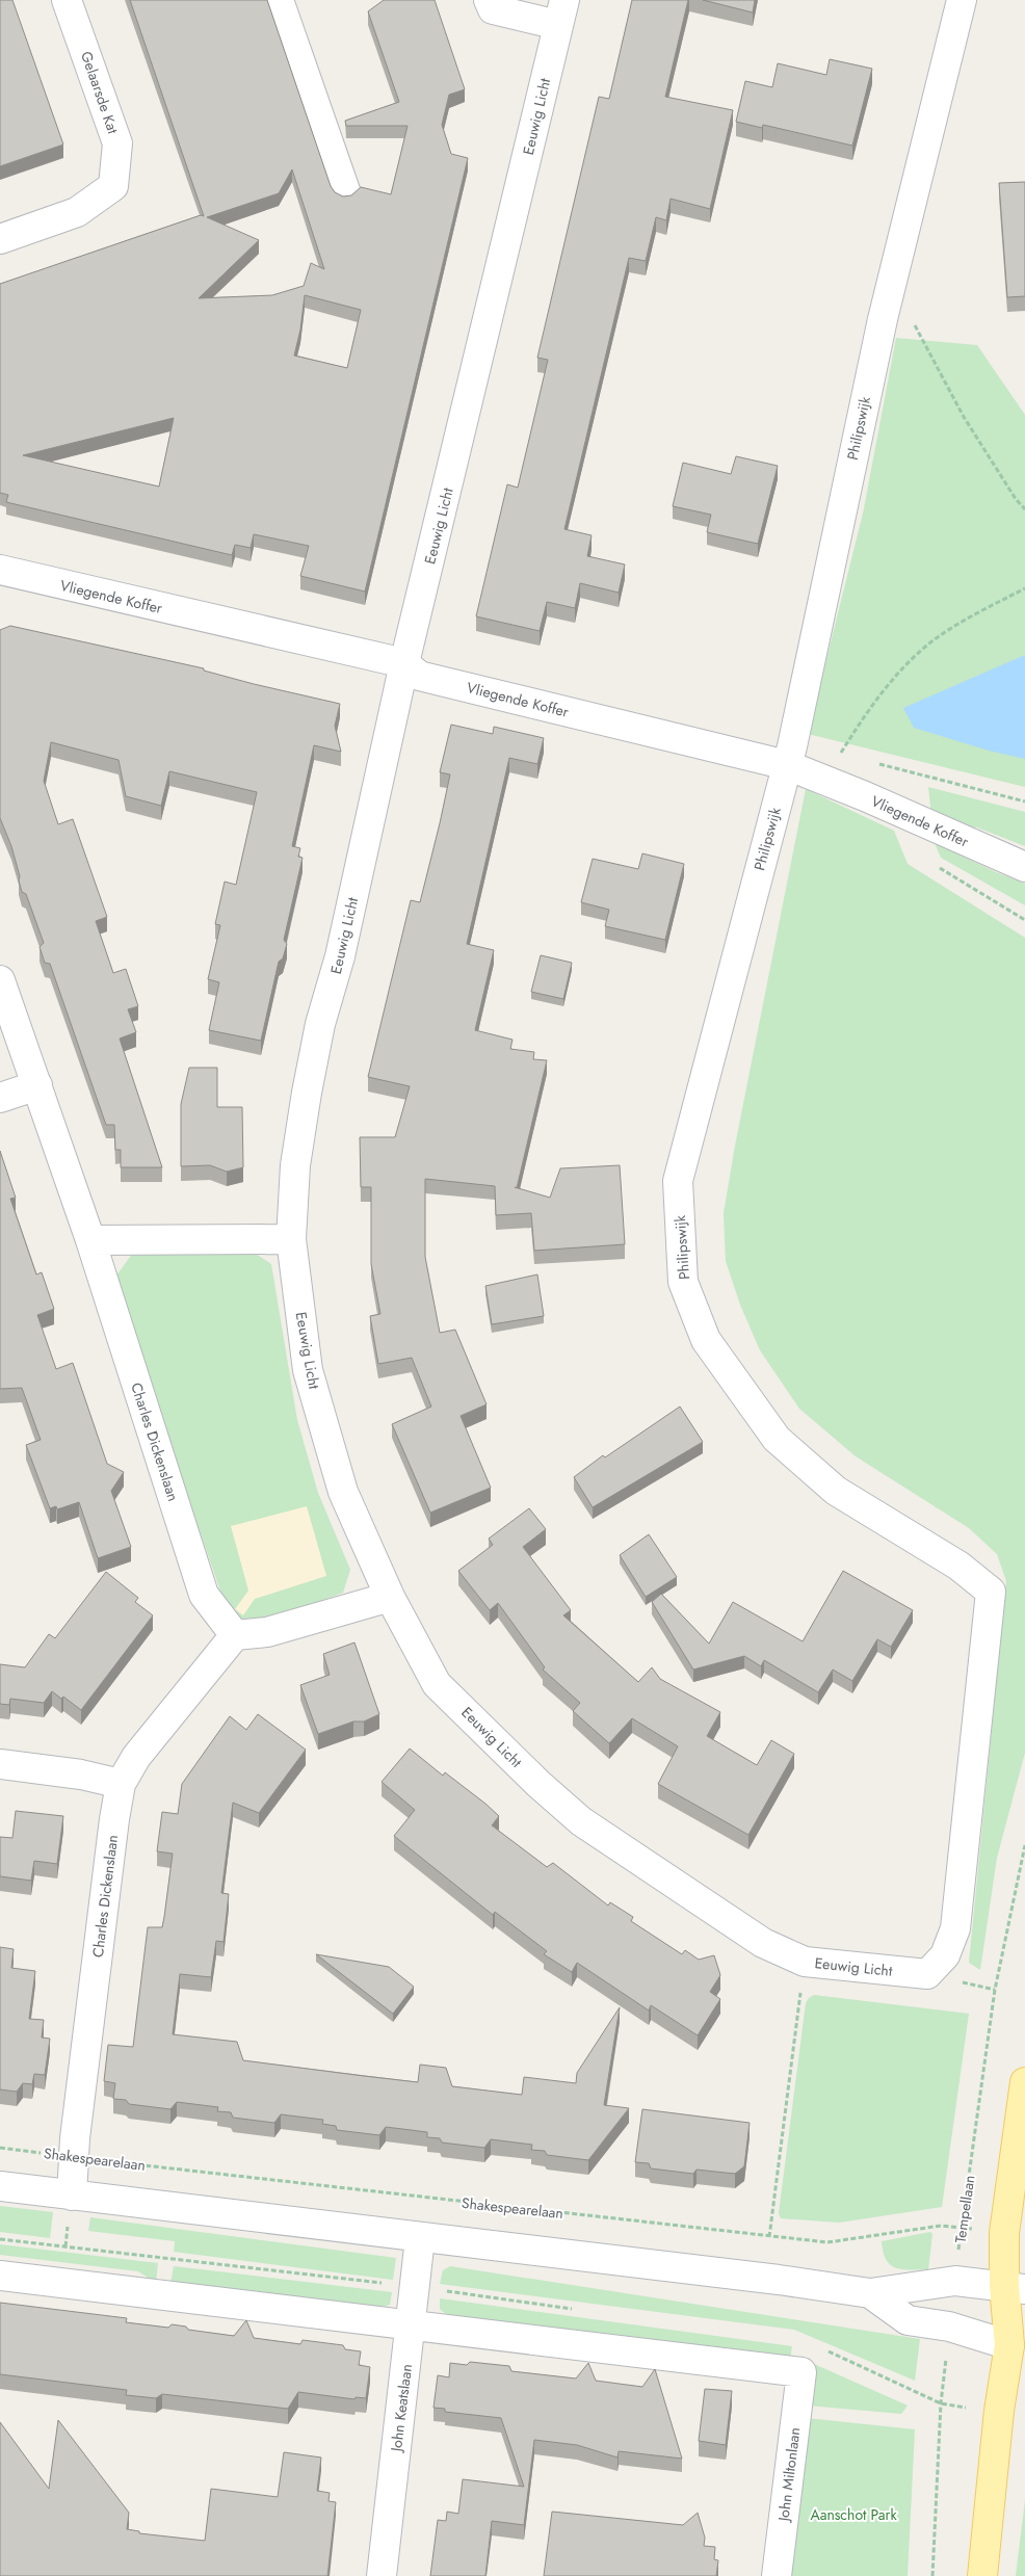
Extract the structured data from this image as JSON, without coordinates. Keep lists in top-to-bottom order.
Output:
{
  "streets": {
    "street": [
      "Gelaarsde Kat",
      "Eeuwig Licht",
      "Philipswijk",
      "Vliegende Koffer",
      "Charles Dickenslaan",
      "John Keatslaan",
      "John Miltonlaan"
    ],
    "path": ["Shakespearelaan", "Tempellaan"]
  },
  "crossings": [
    ["Eeuwig Licht", "Philipswijk"],
    ["Eeuwig Licht", "Vliegende Koffer"],
    ["Philipswijk", "Vliegende Koffer"],
    ["Charles Dickenslaan", "Shakespearelaan"],
    ["Shakespearelaan", "Tempellaan"],
    ["John Keatslaan", "John Miltonlaan"]
  ],
  "parks": ["Aanschot Park"]
}
